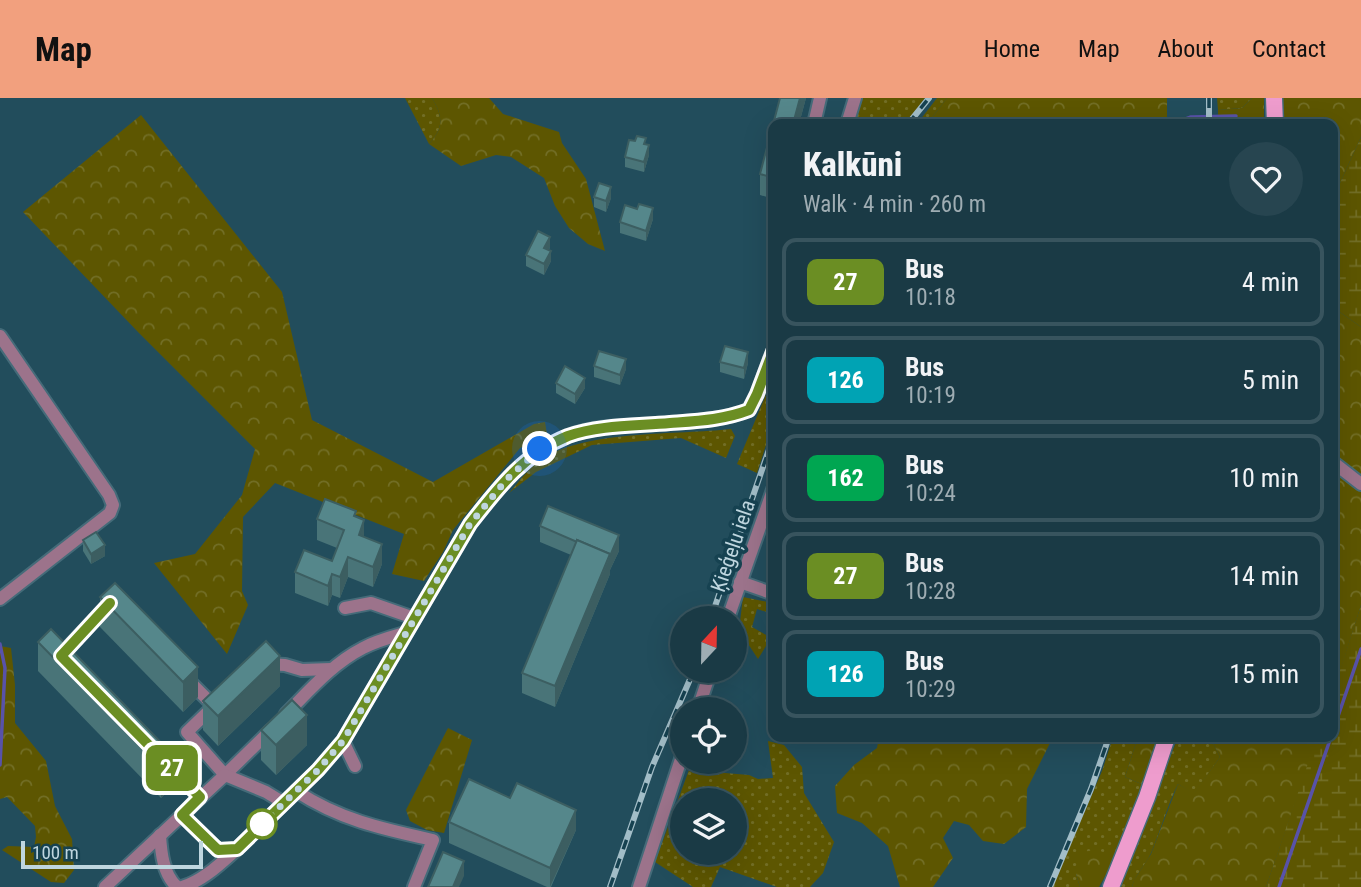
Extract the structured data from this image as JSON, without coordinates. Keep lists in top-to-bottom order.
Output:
{
  "streets": {
    "street": ["Ķieģeļu iela"]
  },
  "lines": ["bus line 27"],
  "scale_bar": "100 m",
  "north": "top",
  "page": {
    "header": "Map",
    "nav": [
      "Home",
      "Map",
      "About",
      "Contact"
    ],
    "on_map": "27",
    "heading": ["Kalkūni", "Walk · 4 min · 260 m"],
    "list": [
      {
        "mark": "27",
        "name": "Bus",
        "note": "10:18",
        "value": "4 min"
      },
      {
        "mark": "126",
        "name": "Bus",
        "note": "10:19",
        "value": "5 min"
      },
      {
        "mark": "162",
        "name": "Bus",
        "note": "10:24",
        "value": "10 min"
      },
      {
        "mark": "27",
        "name": "Bus",
        "note": "10:28",
        "value": "14 min"
      },
      {
        "mark": "126",
        "name": "Bus",
        "note": "10:29",
        "value": "15 min"
      }
    ],
    "scale": "100 m"
  }
}
